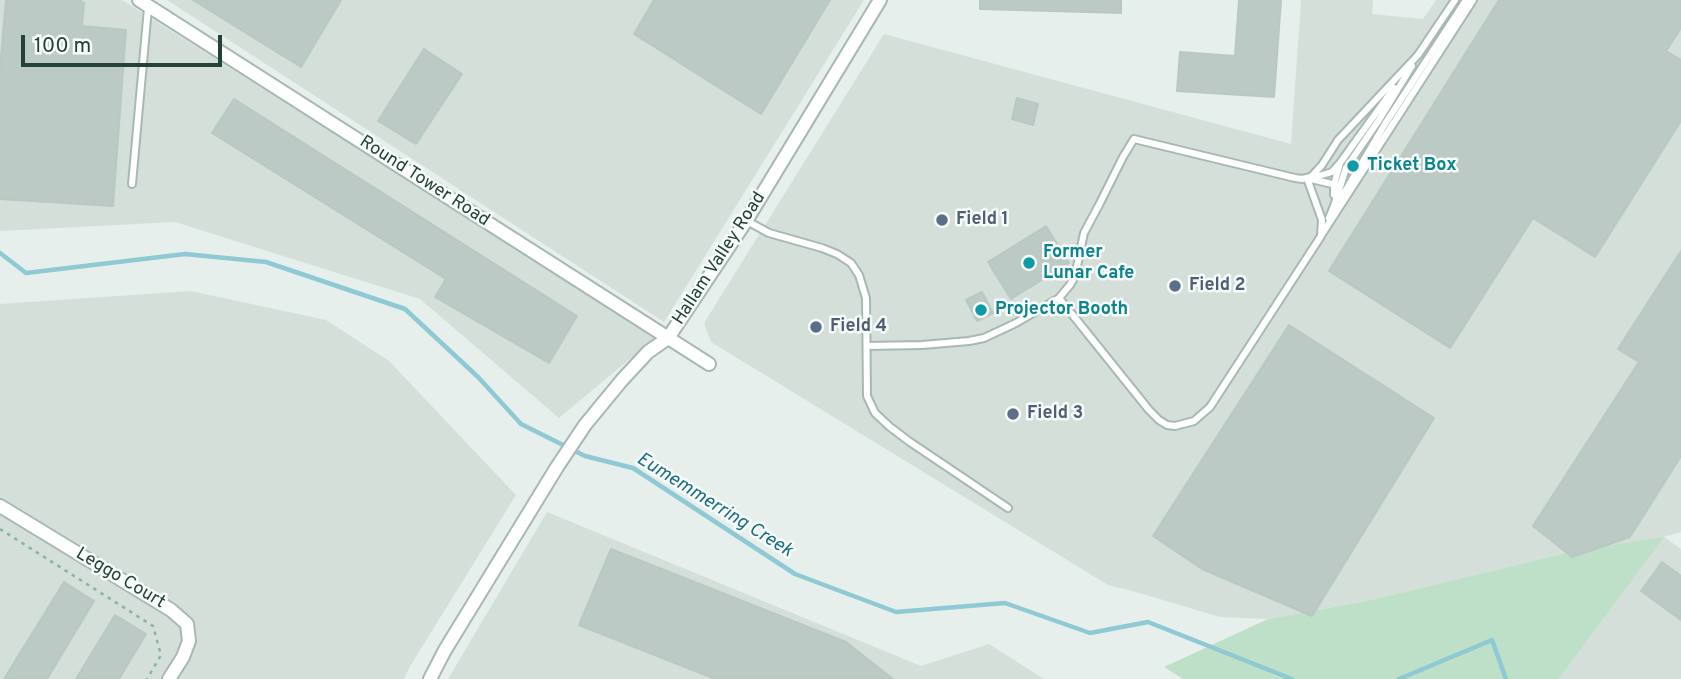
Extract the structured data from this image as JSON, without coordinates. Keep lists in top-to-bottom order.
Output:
{
  "streets": {
    "street": ["Round Tower Road", "Hallam Valley Road", "Leggo Court"]
  },
  "crossings": [
    ["Round Tower Road", "Hallam Valley Road"]
  ],
  "water": ["Eumemmerring Creek"],
  "places": [
    "Ticket Box",
    "Field 1",
    "Former Lunar Cafe",
    "Field 2",
    "Projector Booth",
    "Field 4",
    "Field 3"
  ],
  "scale_bar": "100 m"
}
